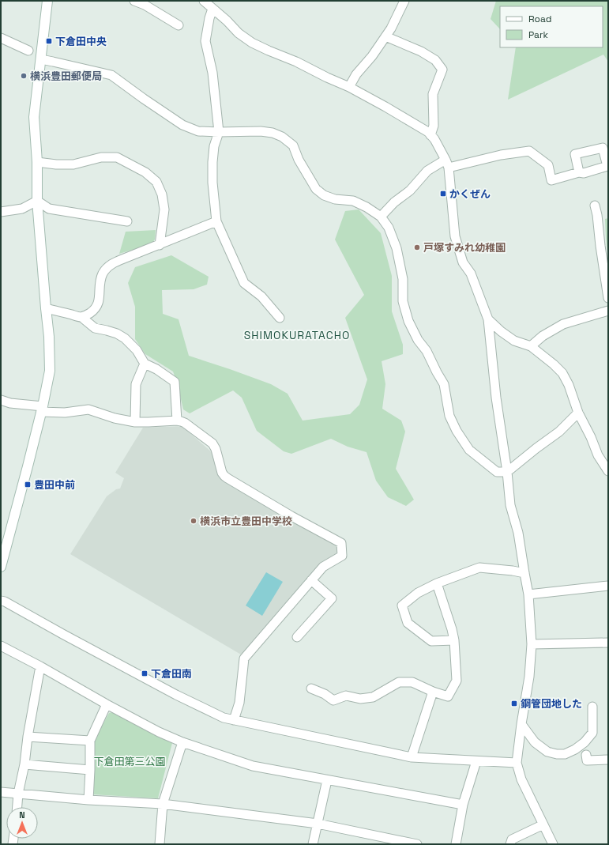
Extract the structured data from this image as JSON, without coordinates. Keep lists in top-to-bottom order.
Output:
{
  "districts": ["SHIMOKURATACHO"],
  "parks": ["下倉田第三公園"],
  "places": {
    "transit": [
      "下倉田中央",
      "かくぜん",
      "豊田中前",
      "下倉田南",
      "鋼管団地した"
    ],
    "other": ["横浜豊田郵便局", "戸塚すみれ幼稚園", "横浜市立豊田中学校"]
  },
  "legend": ["Road", "Park"],
  "north": "top"
}
